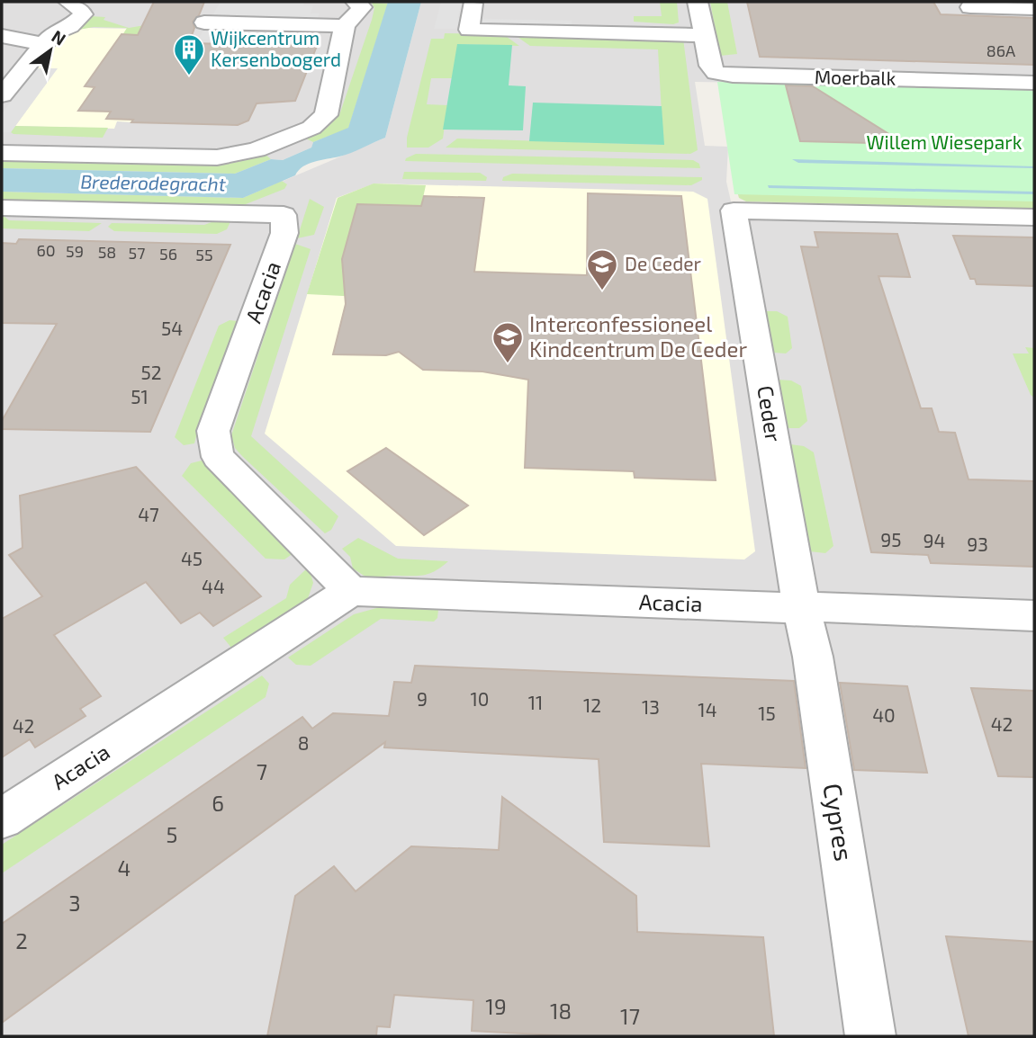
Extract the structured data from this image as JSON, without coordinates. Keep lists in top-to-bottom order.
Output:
{
  "streets": {
    "street": [
      "Moerbalk",
      "Acacia",
      "Ceder",
      "Cypres"
    ]
  },
  "crossings": [
    ["Acacia", "Ceder"],
    ["Acacia", "Cypres"],
    ["Ceder", "Cypres"]
  ],
  "water": ["Brederodegracht"],
  "parks": ["Willem Wiesepark"],
  "places": {
    "building": ["Wijkcentrum Kersenboogerd"],
    "school or university": ["De Ceder", "Interconfessioneel Kindcentrum De Ceder"]
  },
  "house_numbers": [
    "86A",
    "60",
    "59",
    "58",
    "57",
    "56",
    "55",
    "54",
    "52",
    "51",
    "47",
    "95",
    "94",
    "93",
    "45",
    "44",
    "9",
    "10",
    "11",
    "12",
    "13",
    "14",
    "15",
    "40",
    "42",
    "42",
    "8",
    "7",
    "6",
    "5",
    "4",
    "3",
    "2",
    "19",
    "18",
    "17"
  ],
  "north": "top right"
}
